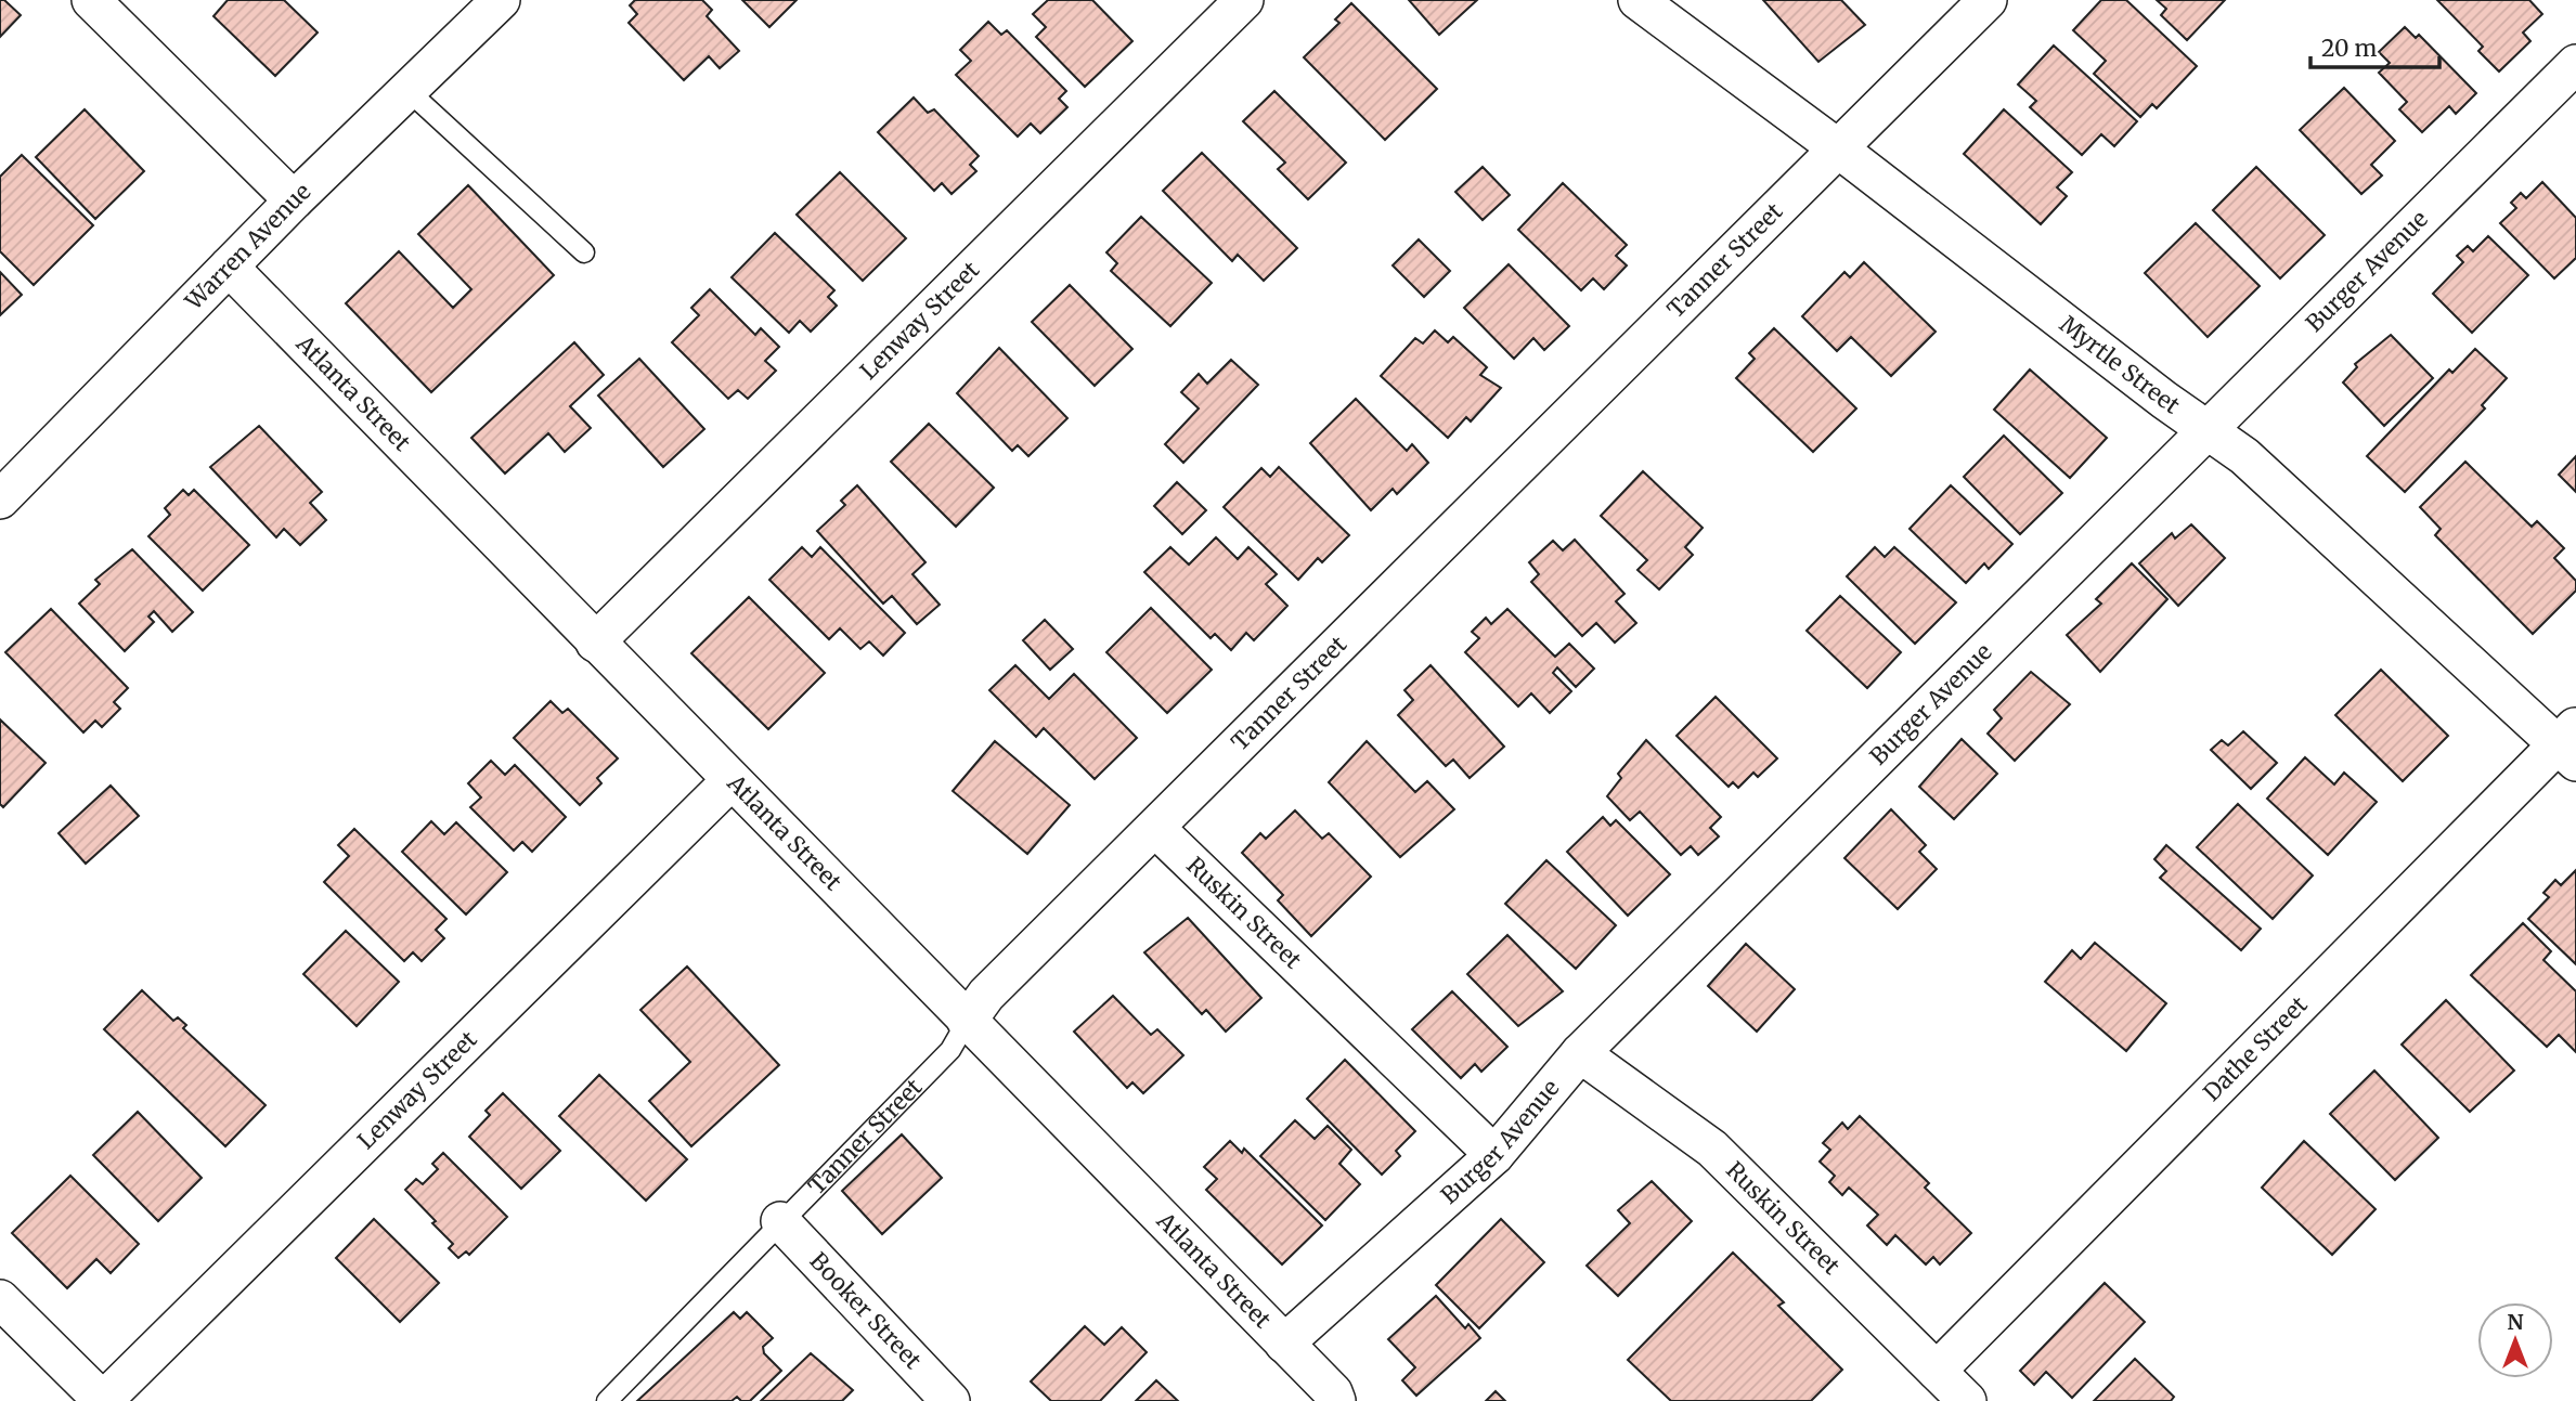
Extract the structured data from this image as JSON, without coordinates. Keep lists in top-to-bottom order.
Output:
{
  "streets": {
    "street": [
      "Warren Avenue",
      "Tanner Street",
      "Burger Avenue",
      "Lenway Street",
      "Myrtle Street",
      "Atlanta Street",
      "Ruskin Street",
      "Dathe Street",
      "Booker Street"
    ]
  },
  "crossings": [
    ["Warren Avenue", "Atlanta Street"],
    ["Tanner Street", "Myrtle Street"],
    ["Tanner Street", "Atlanta Street"],
    ["Tanner Street", "Ruskin Street"],
    ["Tanner Street", "Booker Street"],
    ["Burger Avenue", "Myrtle Street"],
    ["Burger Avenue", "Atlanta Street"],
    ["Burger Avenue", "Ruskin Street"],
    ["Lenway Street", "Atlanta Street"],
    ["Myrtle Street", "Dathe Street"],
    ["Ruskin Street", "Dathe Street"]
  ],
  "scale_bar": "20 m",
  "north": "top"
}
